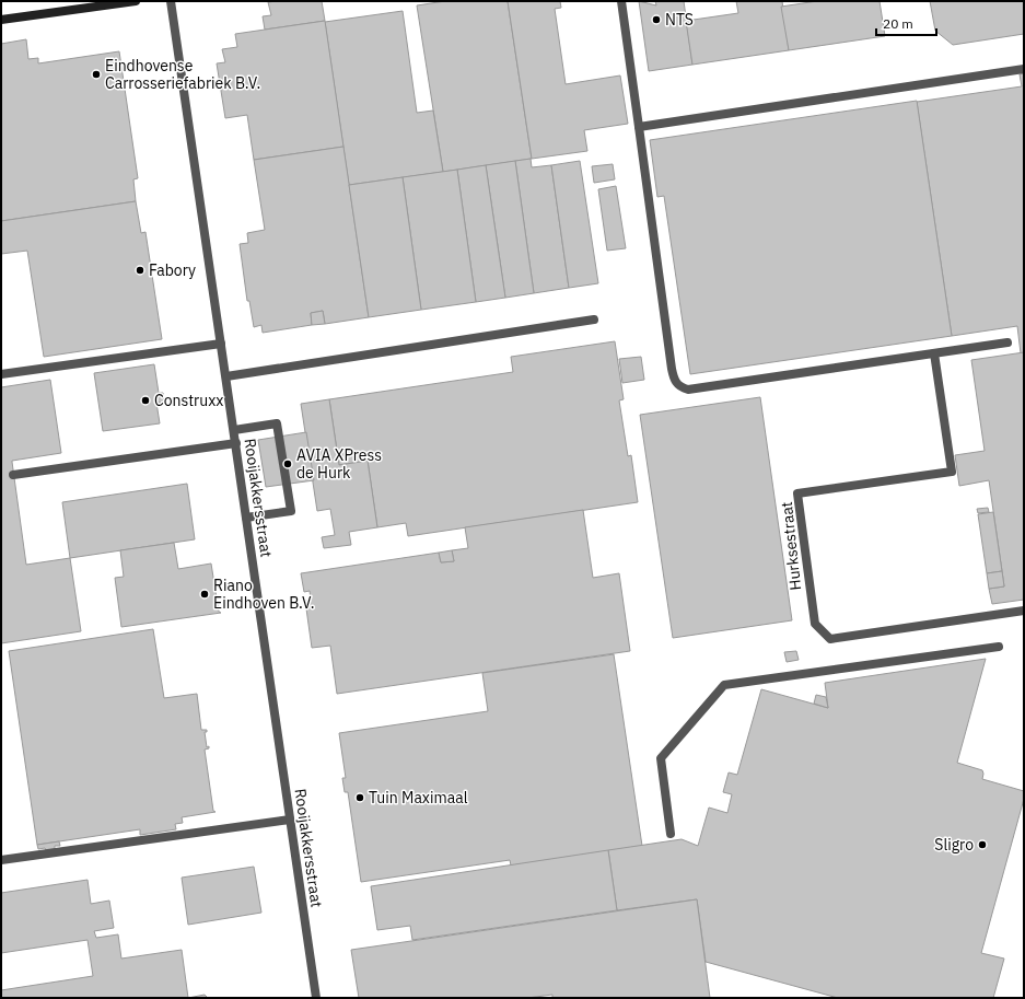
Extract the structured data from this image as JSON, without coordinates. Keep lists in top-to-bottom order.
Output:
{
  "streets": {
    "street": ["Rooijakkersstraat", "Hurksestraat"]
  },
  "places": [
    "NTS",
    "Eindhovense Carrosseriefabriek B.V.",
    "Fabory",
    "Construxx",
    "AVIA XPress de Hurk",
    "Riano Eindhoven B.V.",
    "Tuin Maximaal",
    "Sligro"
  ],
  "scale_bar": "20 m"
}
